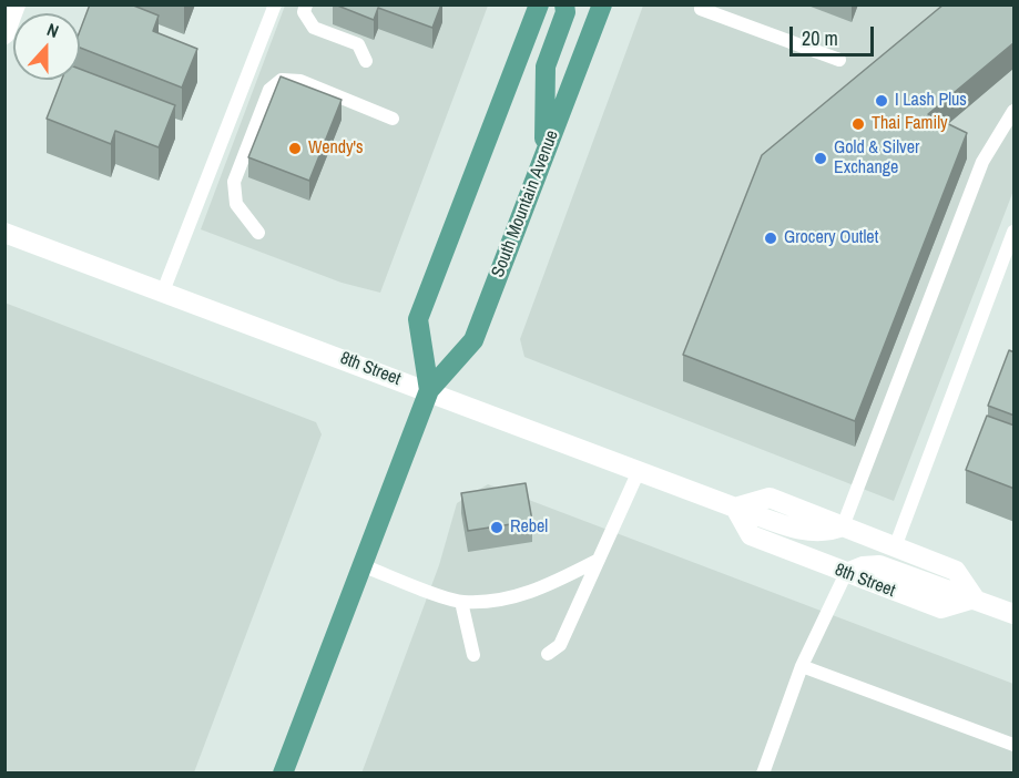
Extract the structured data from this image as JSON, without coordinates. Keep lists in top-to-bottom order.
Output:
{
  "streets": {
    "main road": ["South Mountain Avenue"],
    "street": ["8th Street"]
  },
  "crossings": [
    ["South Mountain Avenue", "8th Street"]
  ],
  "places": [
    "I Lash Plus",
    "Thai Family",
    "Wendy's",
    "Gold & Silver Exchange",
    "Grocery Outlet",
    "Rebel"
  ],
  "scale_bar": "20 m",
  "north": "top"
}
